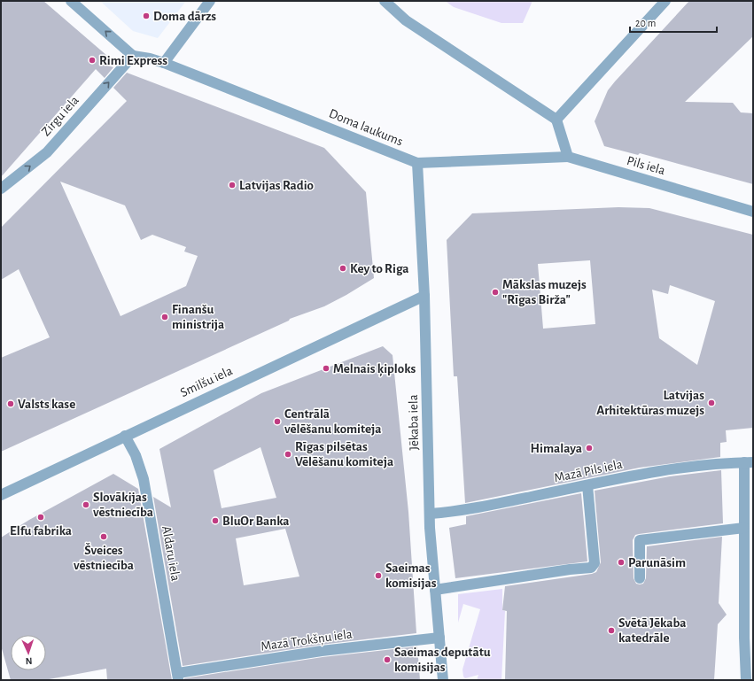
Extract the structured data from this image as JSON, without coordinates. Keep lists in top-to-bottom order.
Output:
{
  "streets": {
    "street": [
      "Zirgu iela",
      "Doma laukums",
      "Pils iela",
      "Smilšu iela",
      "Jēkaba iela",
      "Mazā Pils iela",
      "Aldaru iela",
      "Mazā Trokšņu iela"
    ]
  },
  "crossings": [
    ["Zirgu iela", "Doma laukums"],
    ["Doma laukums", "Pils iela"],
    ["Doma laukums", "Jēkaba iela"],
    ["Smilšu iela", "Jēkaba iela"],
    ["Smilšu iela", "Aldaru iela"],
    ["Jēkaba iela", "Mazā Pils iela"],
    ["Jēkaba iela", "Mazā Trokšņu iela"],
    ["Aldaru iela", "Mazā Trokšņu iela"]
  ],
  "one_way": ["Zirgu iela"],
  "places": [
    "Doma dārzs",
    "Rimi Express",
    "Latvijas Radio",
    "Key to Riga",
    "Mākslas muzejs \"Rīgas Birža\"",
    "Finanšu ministrija",
    "Melnais ķiploks",
    "Latvijas Arhitektūras muzejs",
    "Valsts kase",
    "Centrālā vēlēšanu komiteja",
    "Himalaya",
    "Rīgas pilsētas Vēlēšanu komiteja",
    "Slovākijas vēstniecība",
    "Elfu fabrika",
    "BluOr Banka",
    "Šveices vēstniecība",
    "Parunāsim",
    "Saeimas komisijas",
    "Svētā Jēkaba katedrāle",
    "Saeimas deputātu komisijas"
  ],
  "scale_bar": "20 m",
  "north": "bottom"
}
